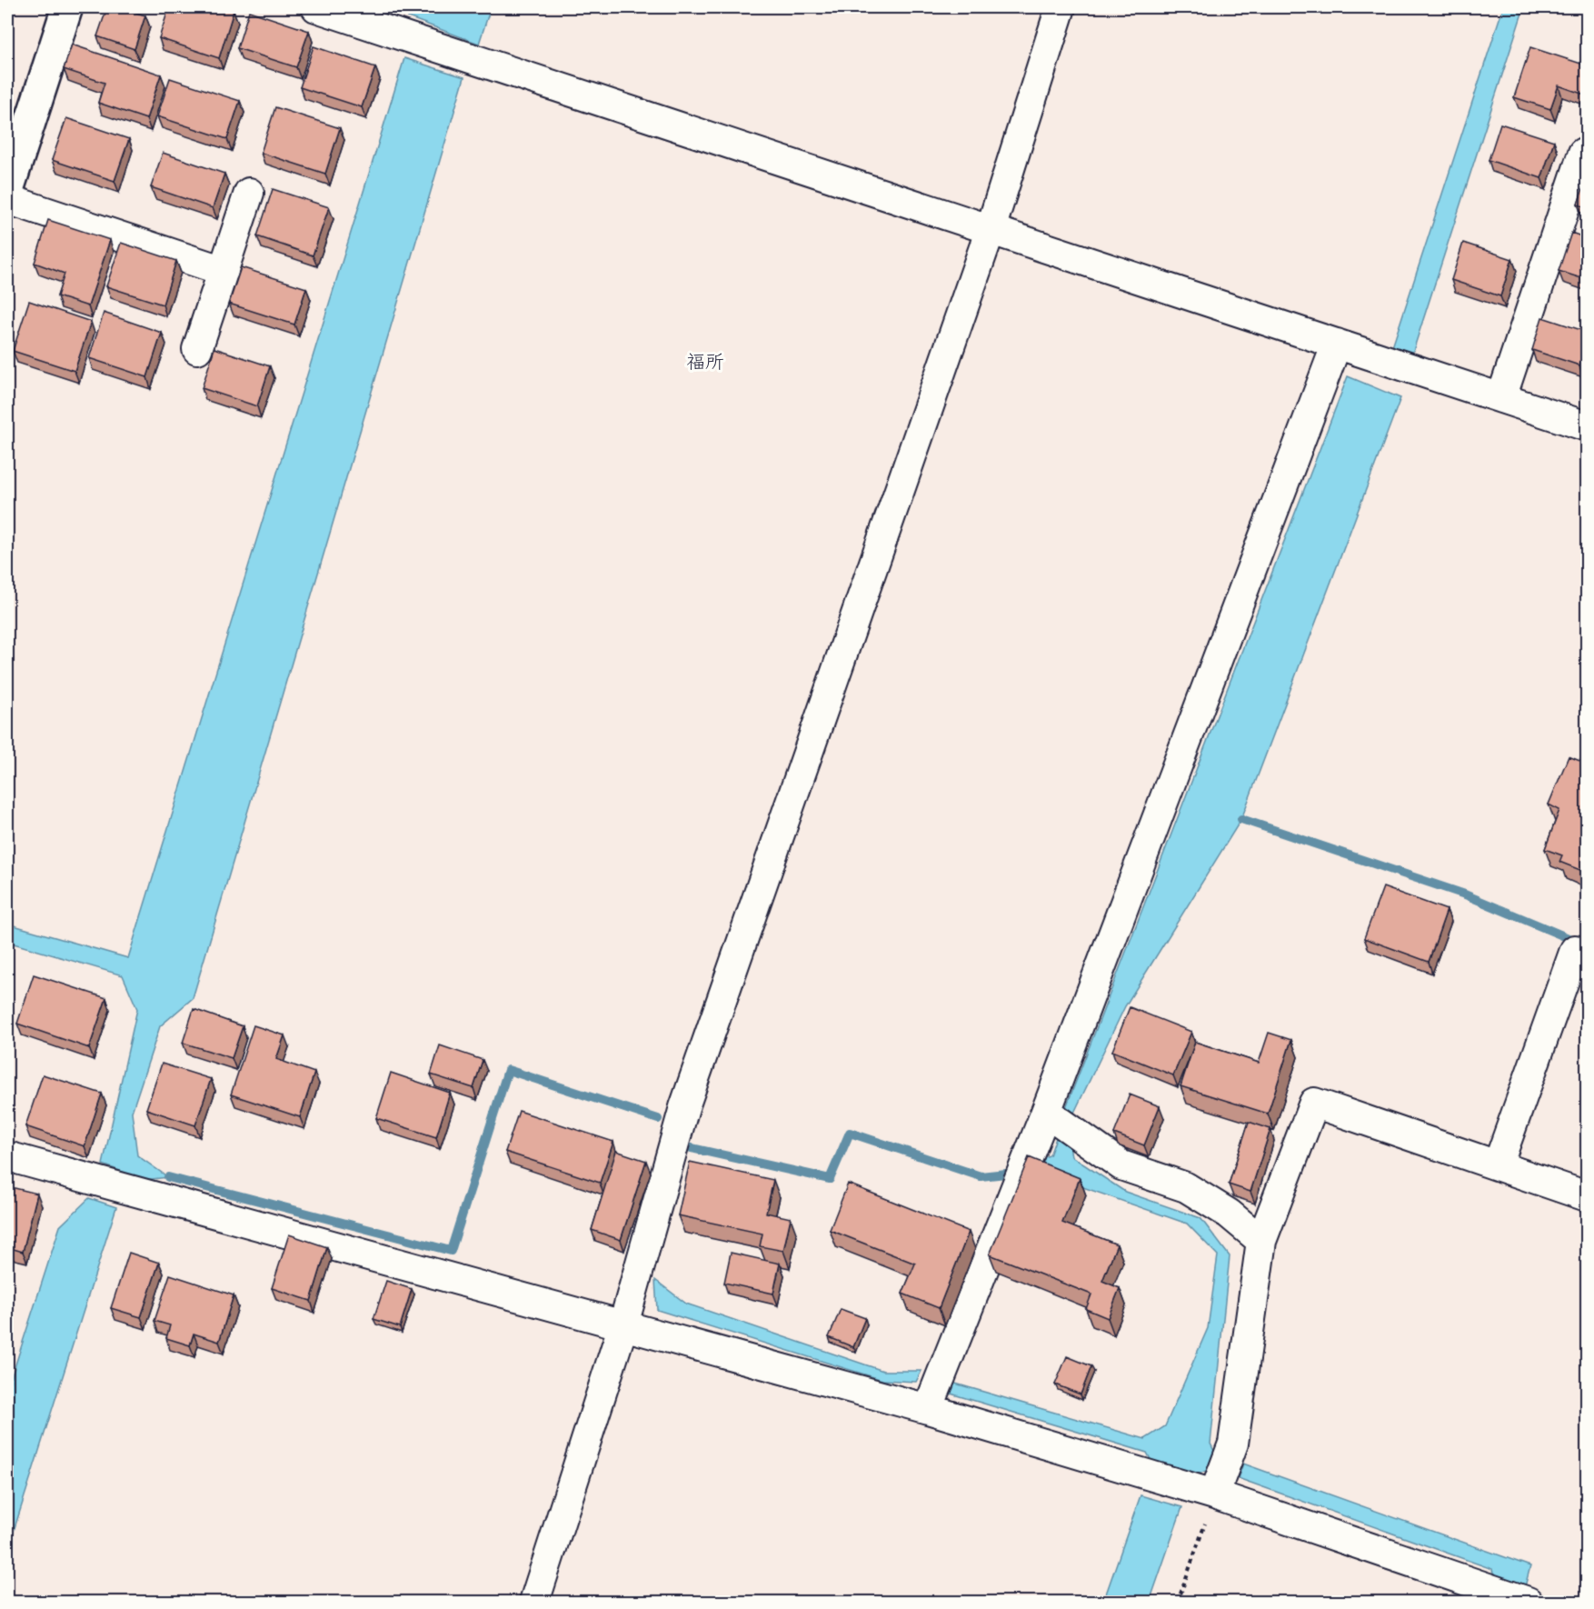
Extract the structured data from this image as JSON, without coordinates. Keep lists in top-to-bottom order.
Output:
{
  "districts": ["福所"]
}
